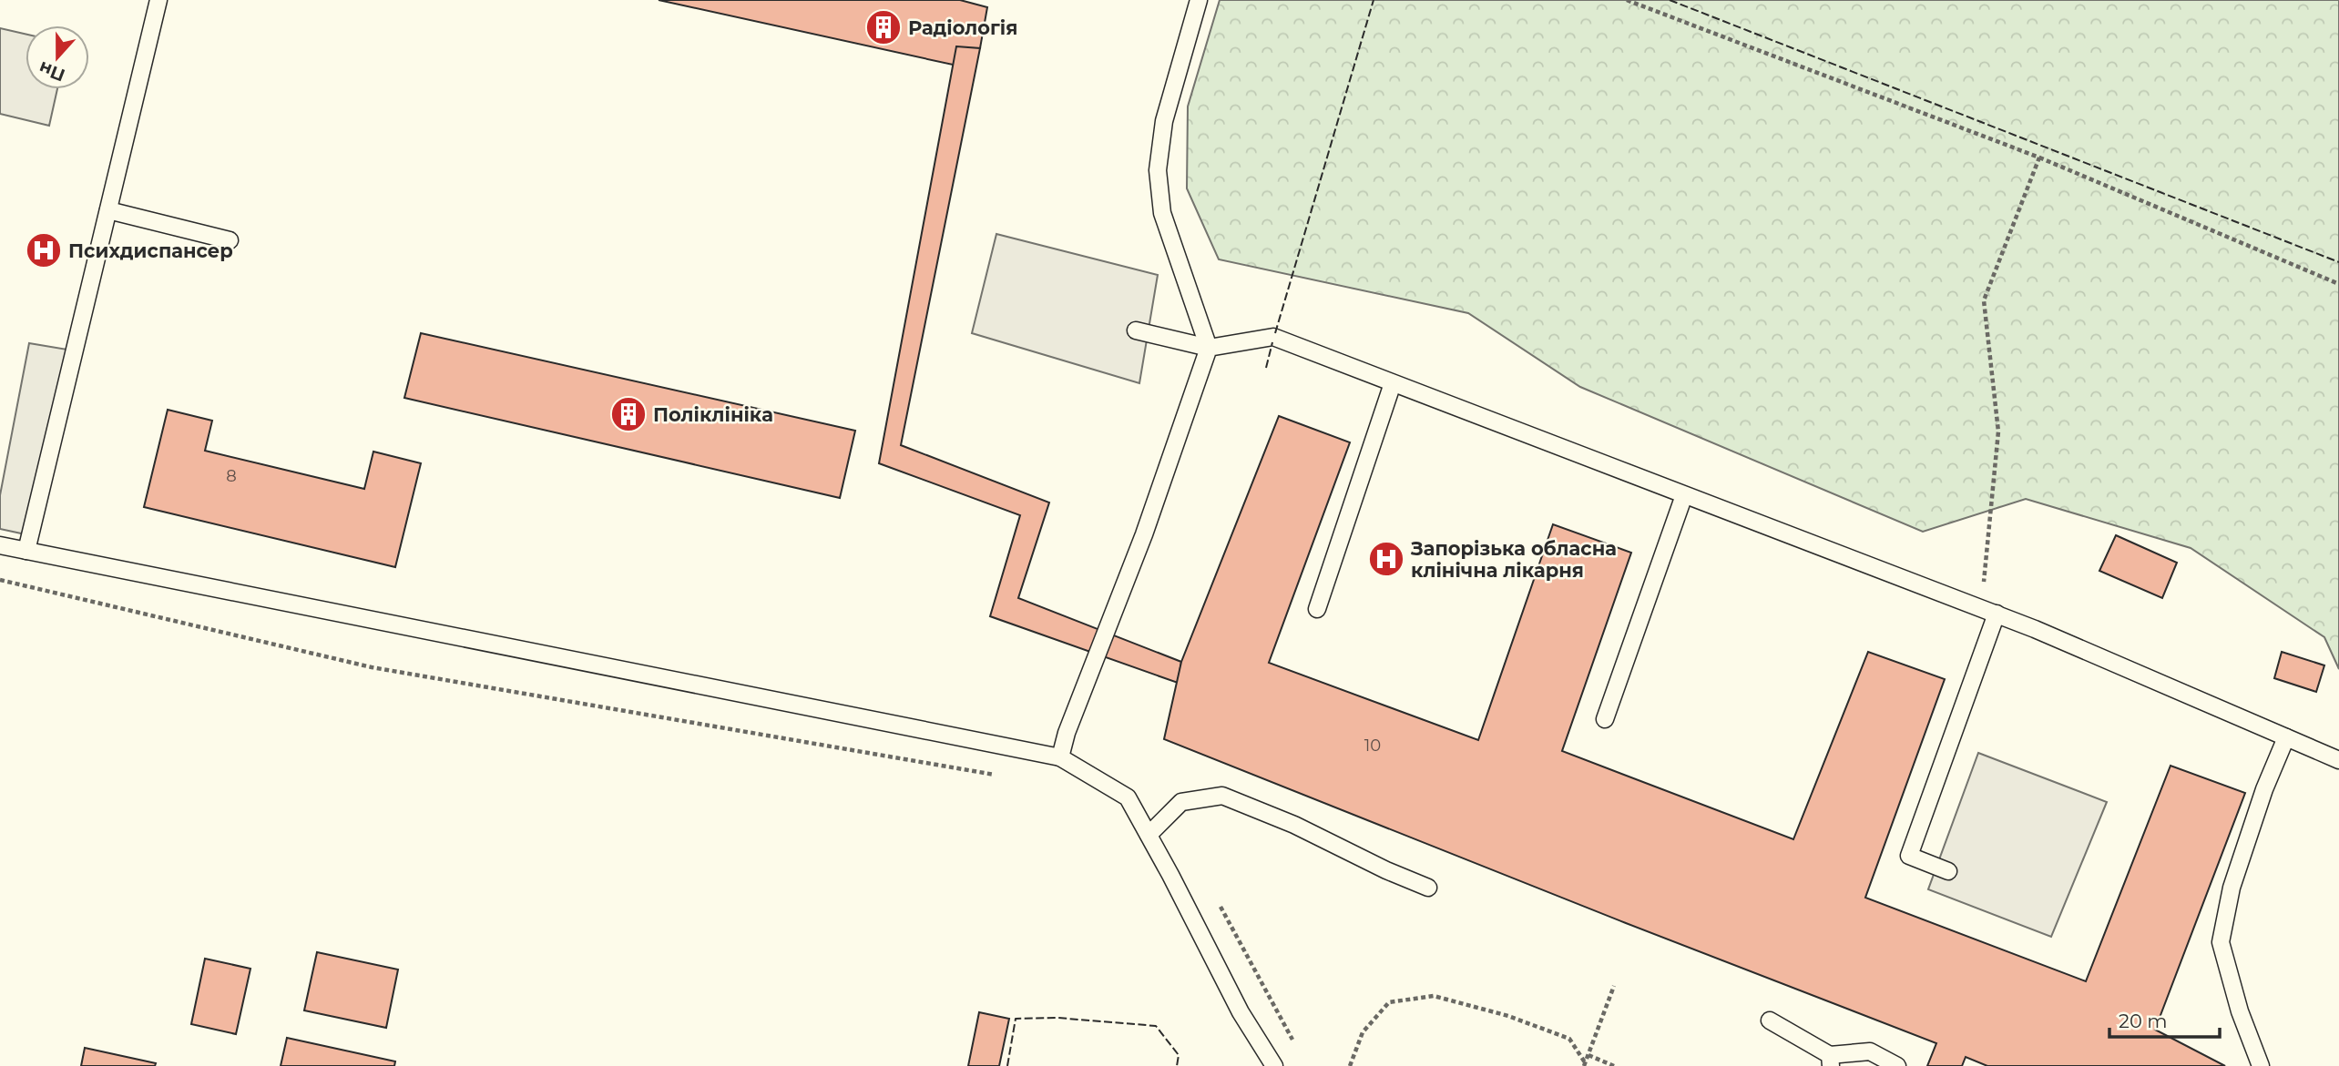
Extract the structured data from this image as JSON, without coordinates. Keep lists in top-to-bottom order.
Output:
{
  "places": {
    "building": ["Радіологія", "Поліклініка"],
    "hospital": ["Психдиспансер", "Запорізька обласна клінічна лікарня"]
  },
  "house_numbers": ["8", "10"],
  "scale_bar": "20 m",
  "north": "bottom"
}
